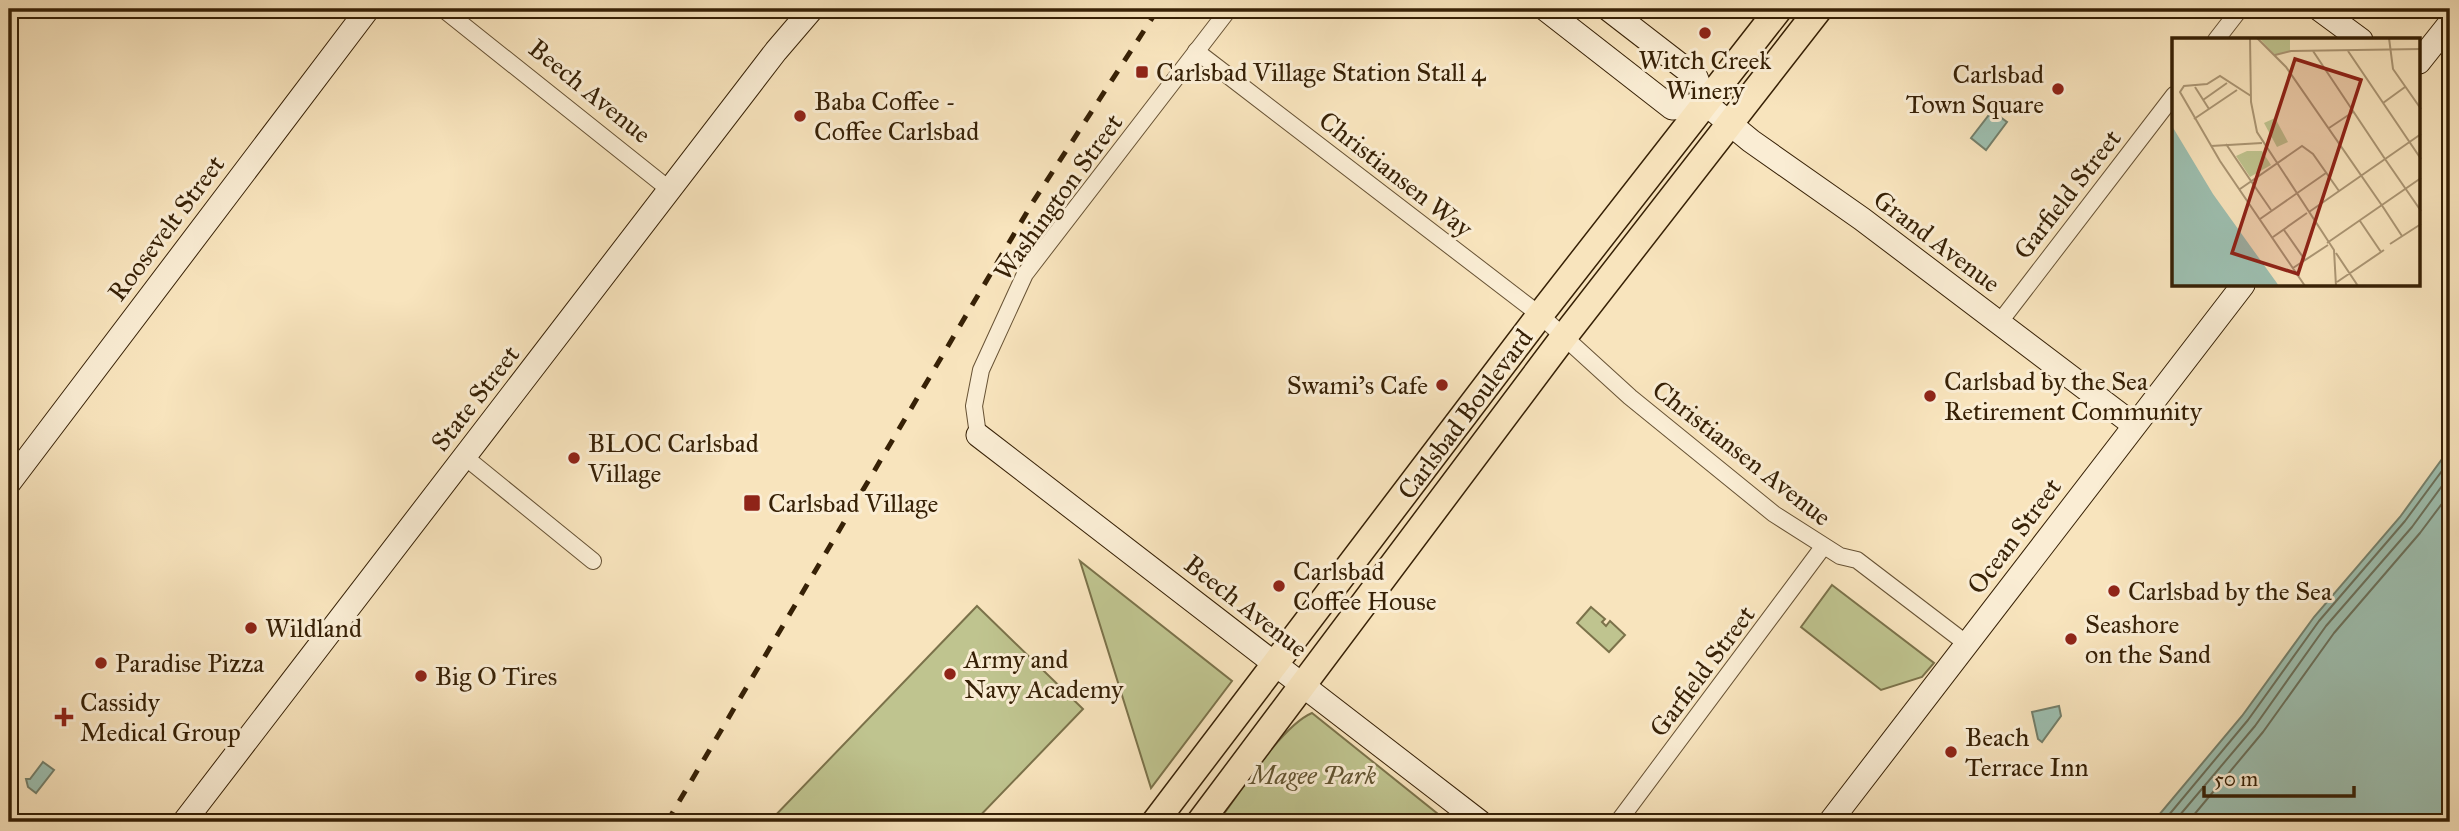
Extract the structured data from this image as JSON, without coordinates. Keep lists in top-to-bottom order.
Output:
{
  "streets": {
    "main road": ["Carlsbad Boulevard"],
    "street": [
      "Beech Avenue",
      "Christiansen Way",
      "Garfield Street",
      "Washington Street",
      "Roosevelt Street",
      "Grand Avenue",
      "State Street",
      "Christiansen Avenue",
      "Ocean Street"
    ]
  },
  "crossings": [
    ["Beech Avenue", "Washington Street"],
    ["Beech Avenue", "State Street"],
    ["Beech Avenue", "Carlsbad Boulevard"],
    ["Christiansen Way", "Washington Street"],
    ["Christiansen Way", "Carlsbad Boulevard"],
    ["Christiansen Way", "Christiansen Avenue"],
    ["Garfield Street", "Grand Avenue"],
    ["Garfield Street", "Christiansen Avenue"],
    ["Grand Avenue", "Carlsbad Boulevard"],
    ["Grand Avenue", "Ocean Street"],
    ["Carlsbad Boulevard", "Christiansen Avenue"],
    ["Christiansen Avenue", "Ocean Street"]
  ],
  "parks": ["Magee Park"],
  "places": {
    "other": [
      "Witch Creek Winery",
      "Carlsbad Town Square",
      "Baba Coffee - Coffee Carlsbad",
      "Swami's Cafe",
      "Carlsbad by the Sea Retirement Community",
      "BLOC Carlsbad Village",
      "Carlsbad Coffee House",
      "Carlsbad by the Sea",
      "Wildland",
      "Seashore on the Sand",
      "Paradise Pizza",
      "Army and Navy Academy",
      "Big O Tires",
      "Beach Terrace Inn"
    ],
    "transit": ["Carlsbad Village Station Stall 4", "Carlsbad Village"],
    "health": ["Cassidy Medical Group"]
  },
  "scale_bar": "50 m"
}
